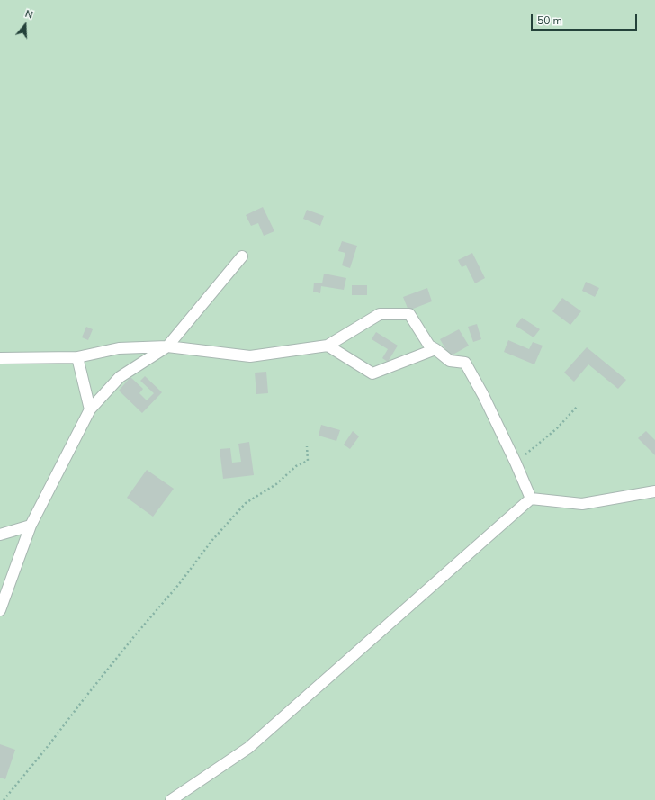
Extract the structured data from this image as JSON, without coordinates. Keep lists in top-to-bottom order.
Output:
{
  "scale_bar": "50 m",
  "north": "top"
}
